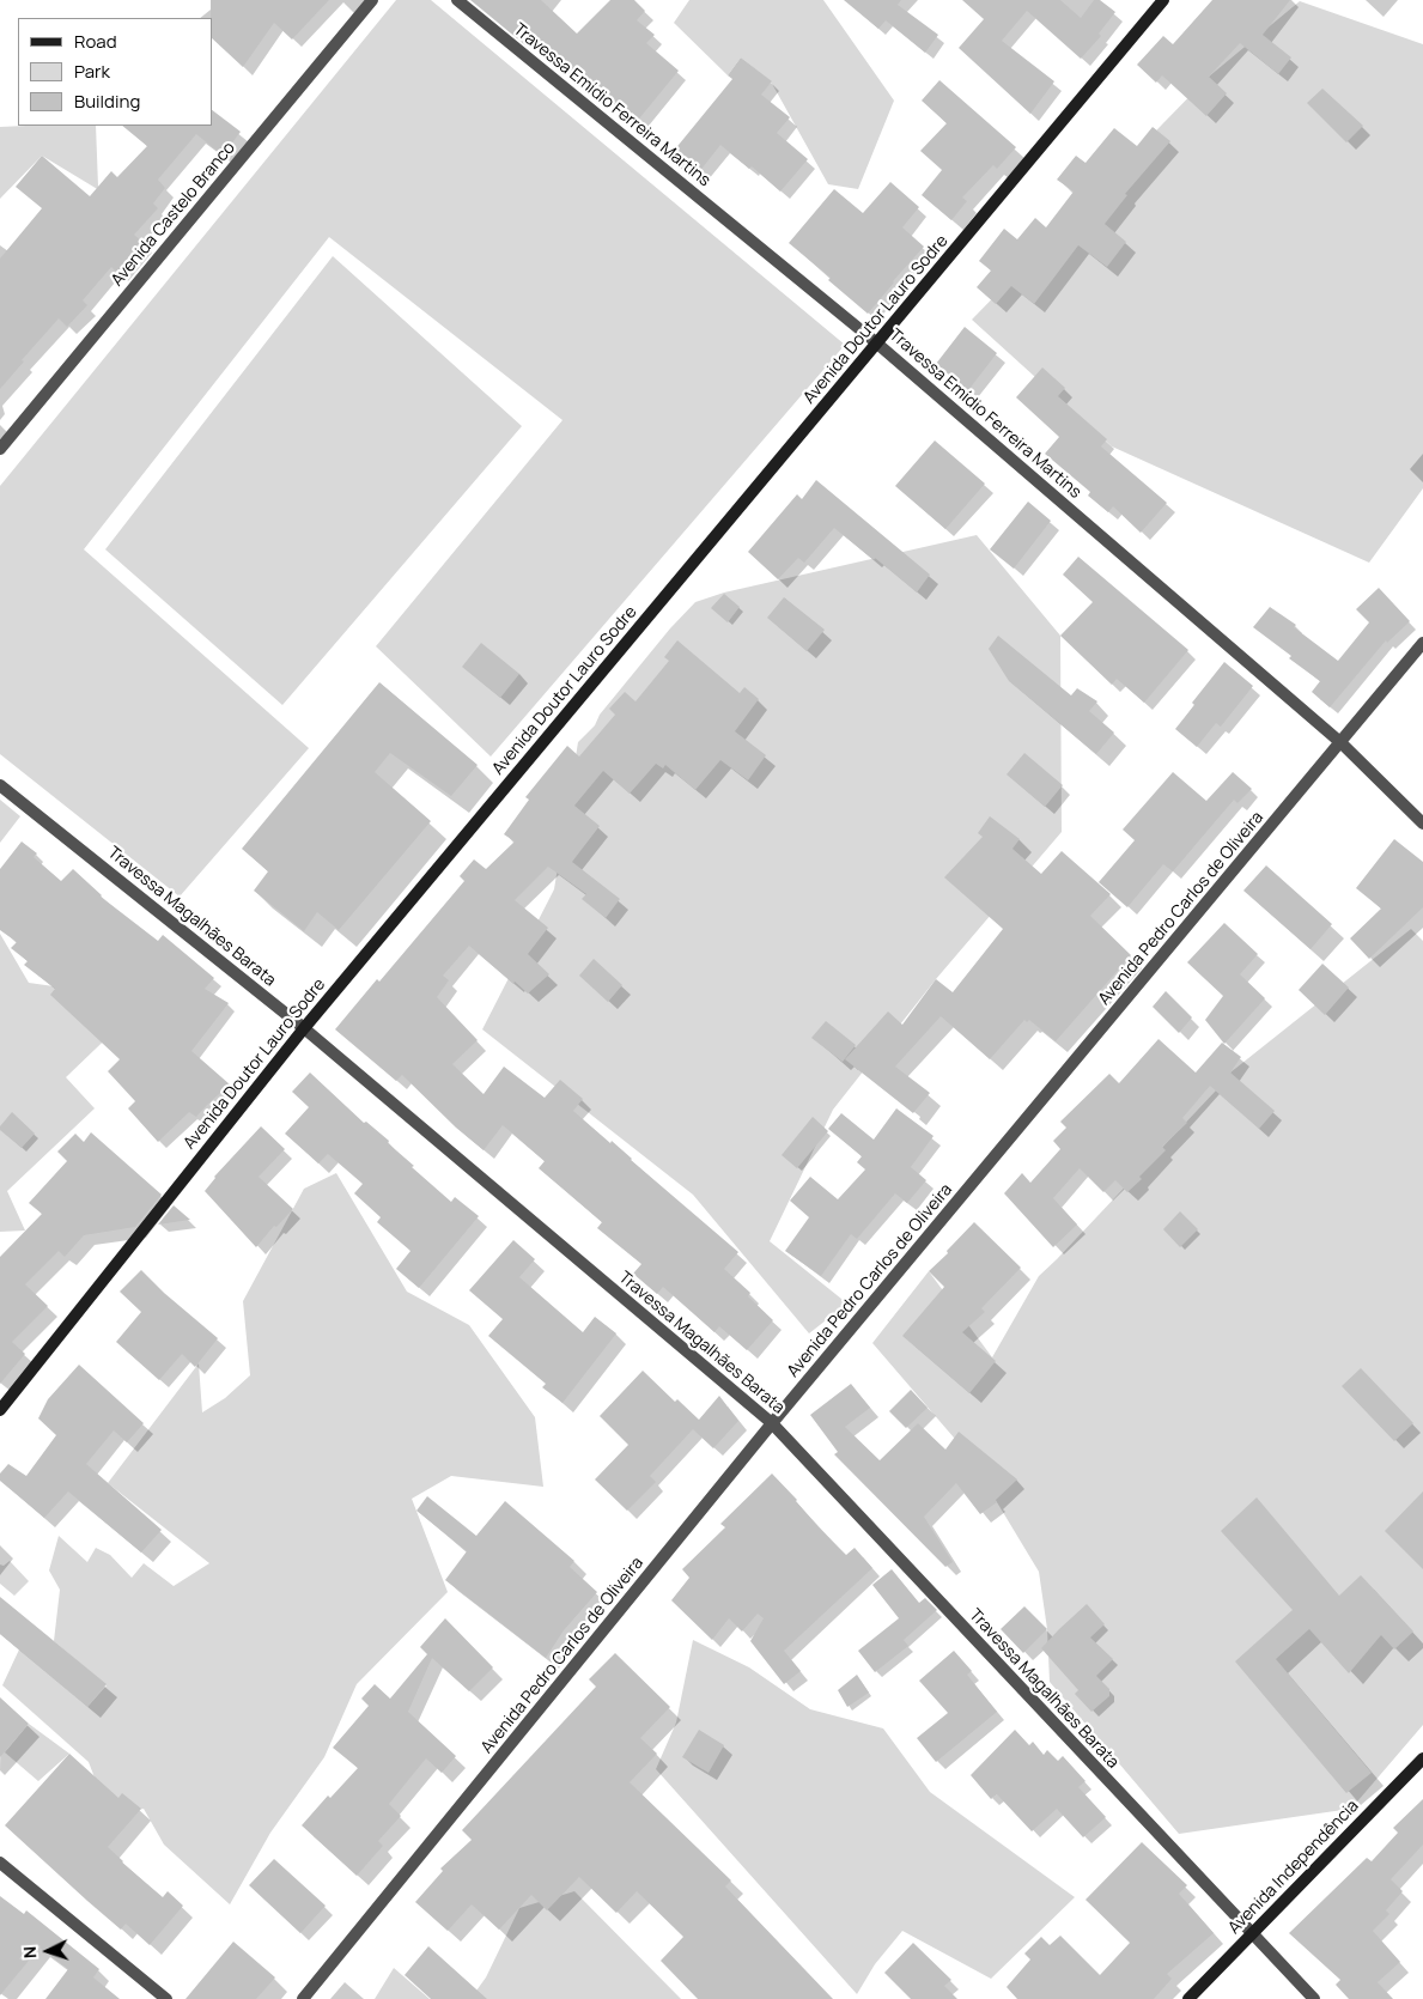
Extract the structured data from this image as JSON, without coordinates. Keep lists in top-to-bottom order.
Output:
{
  "streets": {
    "street": [
      "Travessa Emídio Ferreira Martins",
      "Avenida Castelo Branco",
      "Avenida Doutor Lauro Sodre",
      "Avenida Pedro Carlos de Oliveira",
      "Travessa Magalhães Barata",
      "Avenida Independência"
    ]
  },
  "crossings": [
    ["Travessa Emídio Ferreira Martins", "Avenida Doutor Lauro Sodre"],
    ["Travessa Emídio Ferreira Martins", "Avenida Pedro Carlos de Oliveira"],
    ["Avenida Doutor Lauro Sodre", "Travessa Magalhães Barata"],
    ["Avenida Pedro Carlos de Oliveira", "Travessa Magalhães Barata"],
    ["Travessa Magalhães Barata", "Avenida Independência"]
  ],
  "legend": ["Road", "Park", "Building"],
  "north": "left"
}
